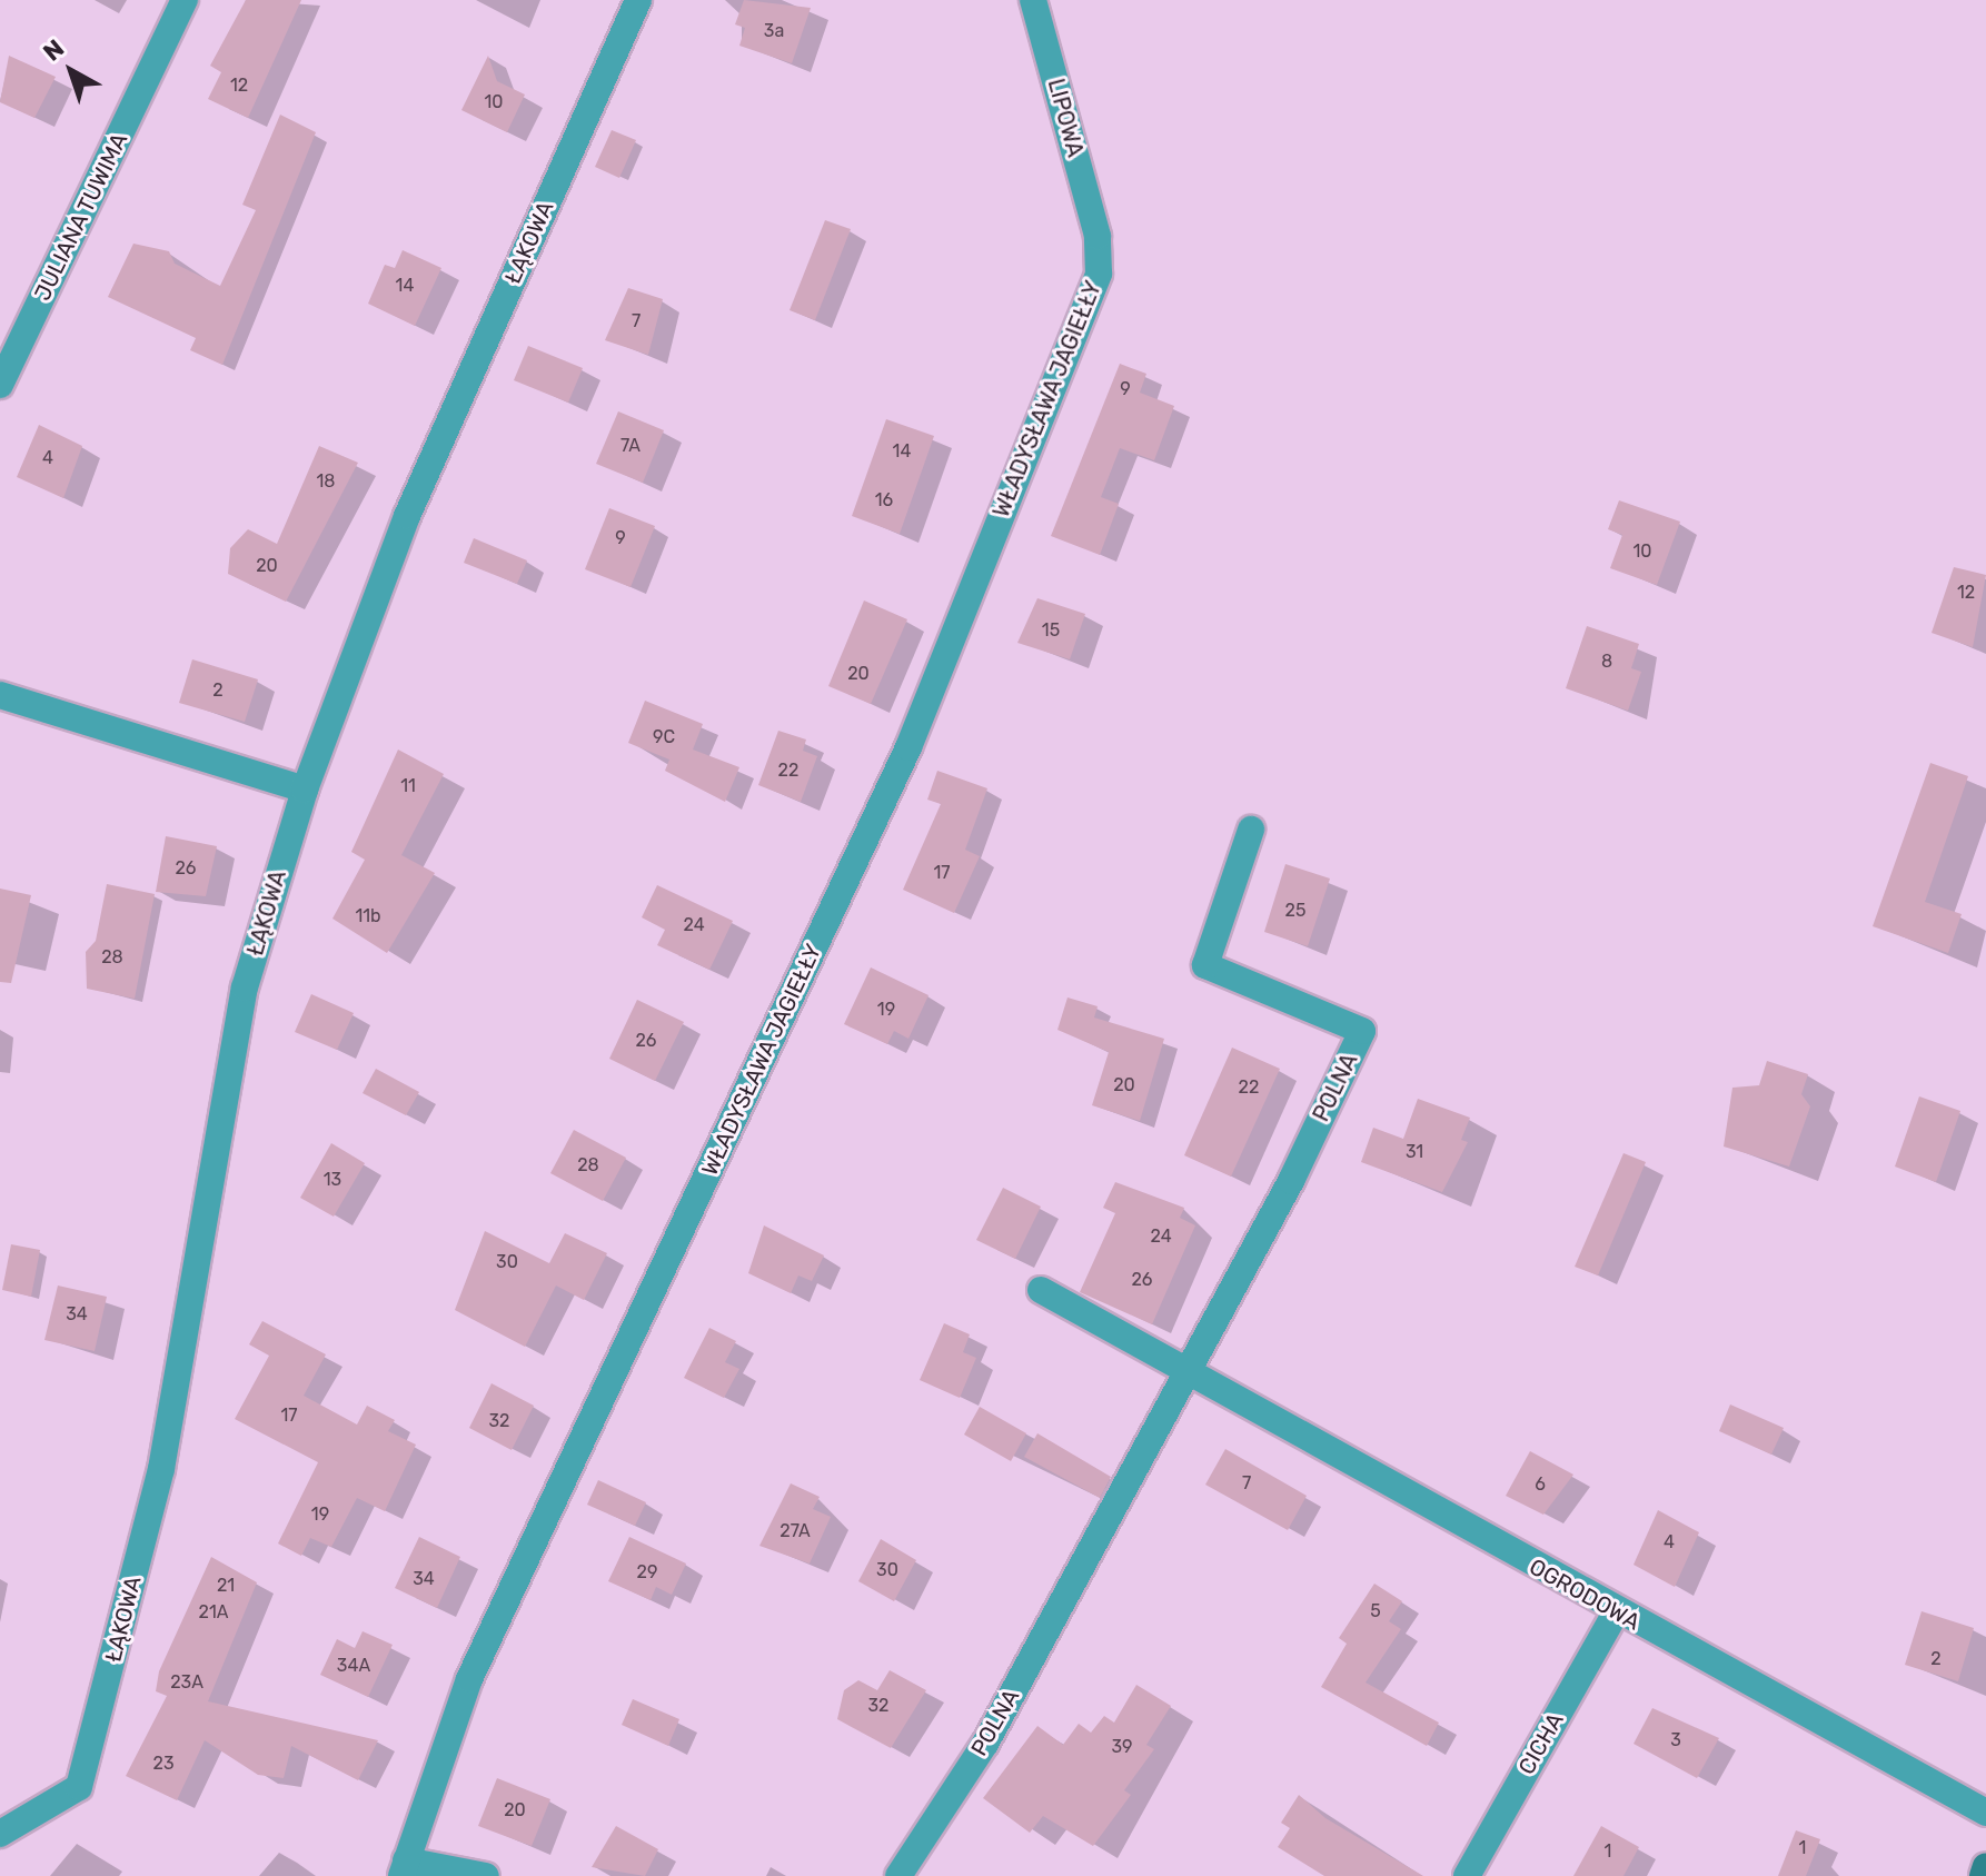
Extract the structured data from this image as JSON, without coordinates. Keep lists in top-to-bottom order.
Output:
{
  "streets": {
    "street": [
      "LIPOWA",
      "JULIANA TUWIMA",
      "ŁĄKOWA",
      "WŁADYSŁAWA JAGIEŁŁY",
      "POLNA",
      "OGRODOWA",
      "CICHA"
    ]
  },
  "crossings": [
    ["LIPOWA", "WŁADYSŁAWA JAGIEŁŁY"],
    ["POLNA", "OGRODOWA"],
    ["OGRODOWA", "CICHA"]
  ],
  "house_numbers": [
    "3a",
    "12",
    "10",
    "14",
    "7",
    "9",
    "7A",
    "14",
    "4",
    "18",
    "16",
    "9",
    "10",
    "20",
    "12",
    "15",
    "8",
    "20",
    "2",
    "9C",
    "22",
    "11",
    "26",
    "17",
    "25",
    "11b",
    "24",
    "28",
    "19",
    "26",
    "20",
    "22",
    "31",
    "28",
    "13",
    "24",
    "30",
    "26",
    "34",
    "17",
    "32",
    "7",
    "6",
    "19",
    "27A",
    "4",
    "30",
    "29",
    "34",
    "21",
    "5",
    "21A",
    "2",
    "34A",
    "23A",
    "32",
    "3",
    "39",
    "23",
    "20",
    "1",
    "1"
  ],
  "north": "top left"
}
